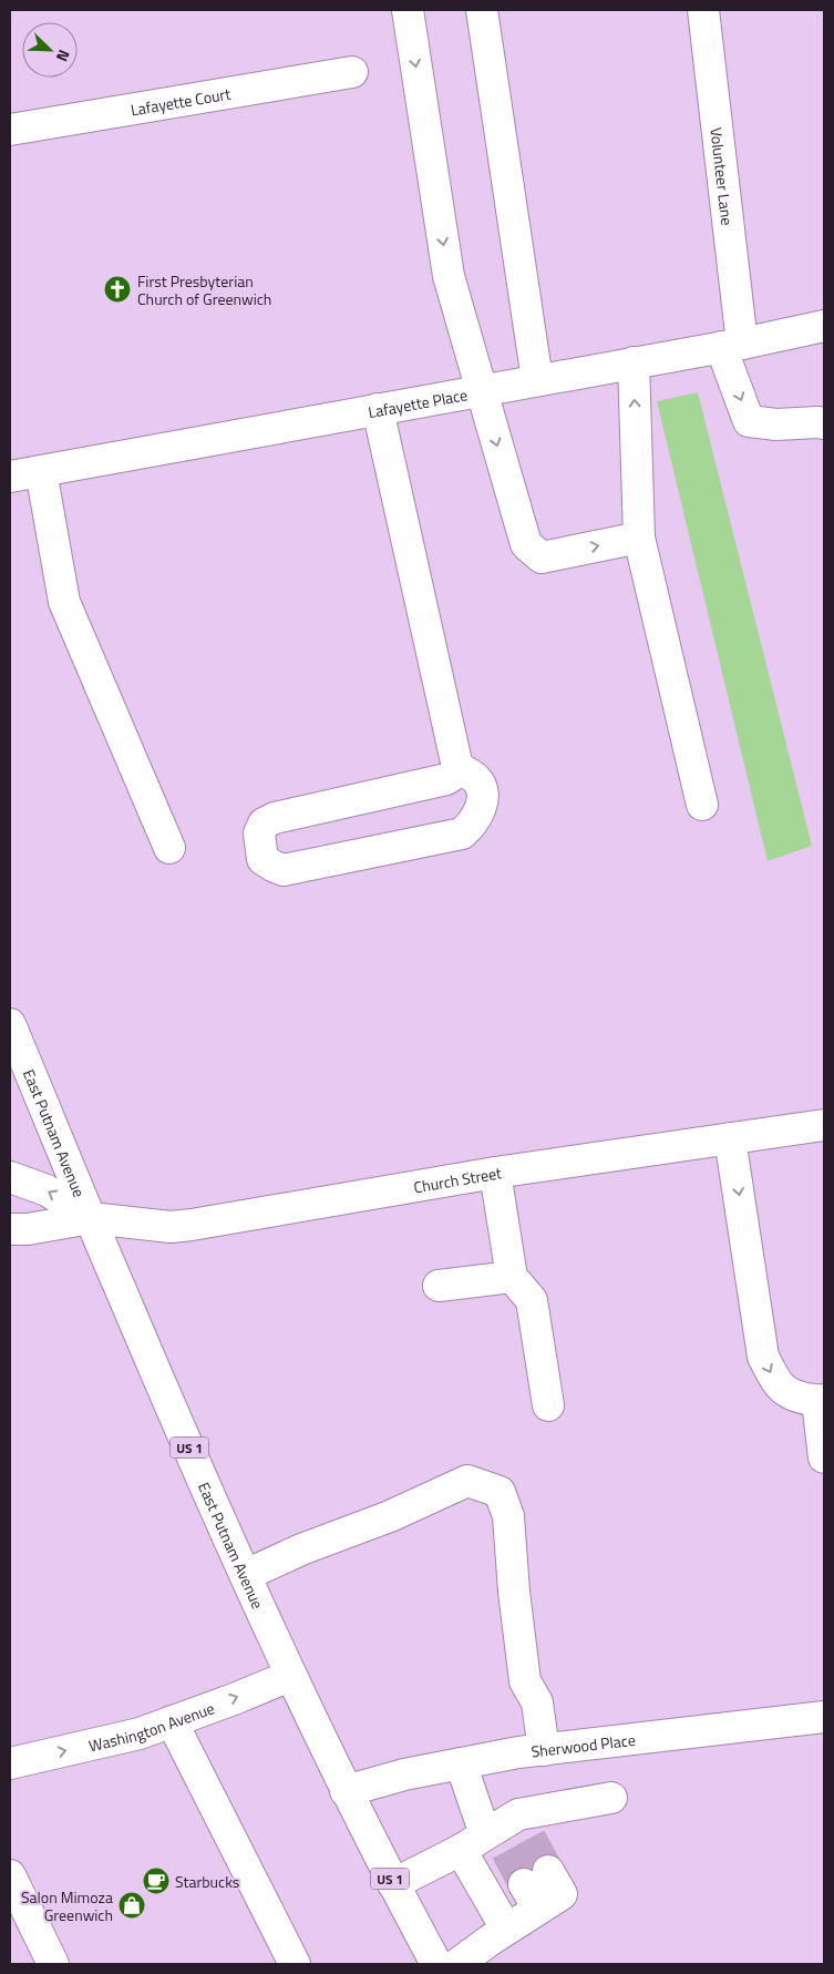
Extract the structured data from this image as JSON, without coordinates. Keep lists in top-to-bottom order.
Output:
{
  "streets": {
    "street": [
      "Lafayette Court",
      "Volunteer Lane",
      "Lafayette Place",
      "East Putnam Avenue",
      "Church Street",
      "US 1",
      "Washington Avenue",
      "Sherwood Place"
    ]
  },
  "crossings": [
    ["Volunteer Lane", "Lafayette Place"],
    ["East Putnam Avenue", "Church Street"],
    ["East Putnam Avenue", "Washington Avenue"],
    ["East Putnam Avenue", "Sherwood Place"]
  ],
  "one_way": ["Washington Avenue"],
  "places": {
    "church": ["First Presbyterian Church of Greenwich"],
    "cafe": ["Starbucks"],
    "shop": ["Salon Mimoza Greenwich"]
  },
  "north": "bottom right"
}
